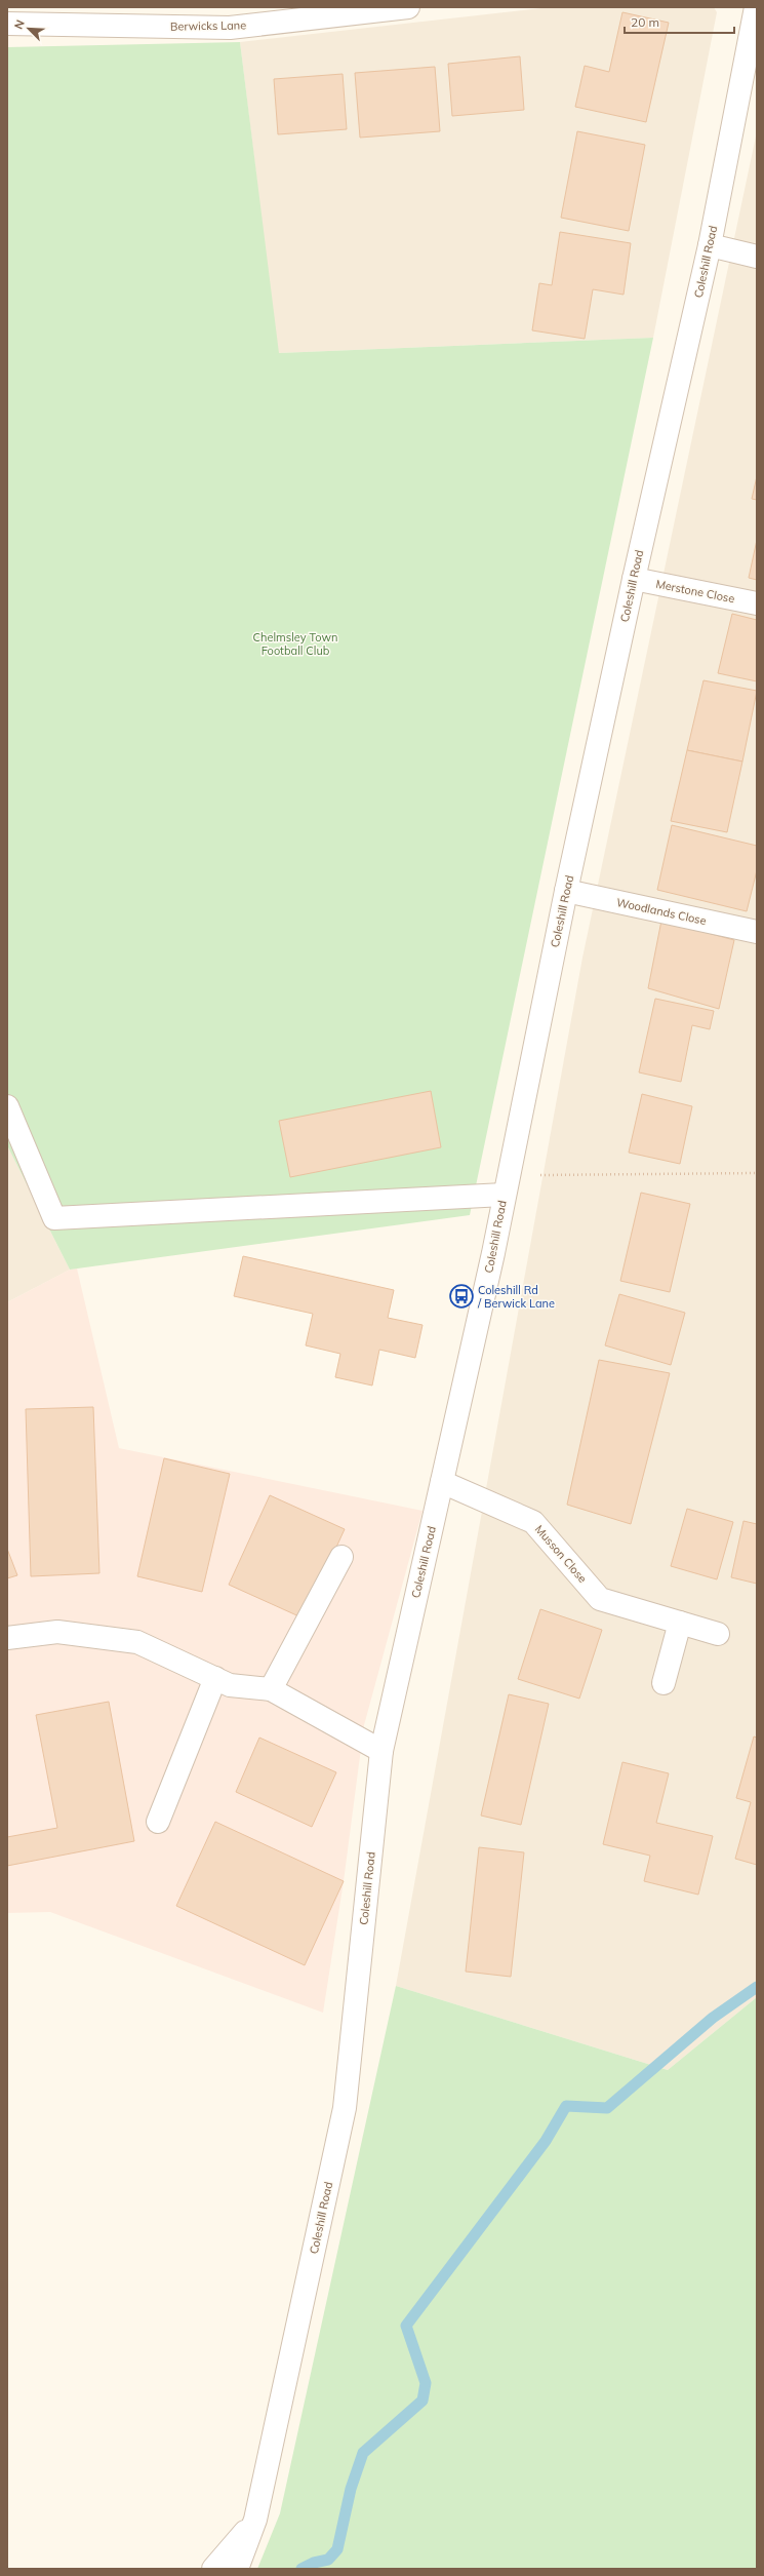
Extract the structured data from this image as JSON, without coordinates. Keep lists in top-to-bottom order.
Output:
{
  "streets": {
    "street": [
      "Berwicks Lane",
      "Coleshill Road",
      "Merstone Close",
      "Woodlands Close",
      "Musson Close"
    ]
  },
  "crossings": [
    ["Coleshill Road", "Merstone Close"],
    ["Coleshill Road", "Woodlands Close"],
    ["Coleshill Road", "Musson Close"]
  ],
  "parks": ["Chelmsley Town Football Club"],
  "places": {
    "bus stop": ["Coleshill Rd / Berwick Lane"]
  },
  "scale_bar": "20 m",
  "north": "top left"
}
